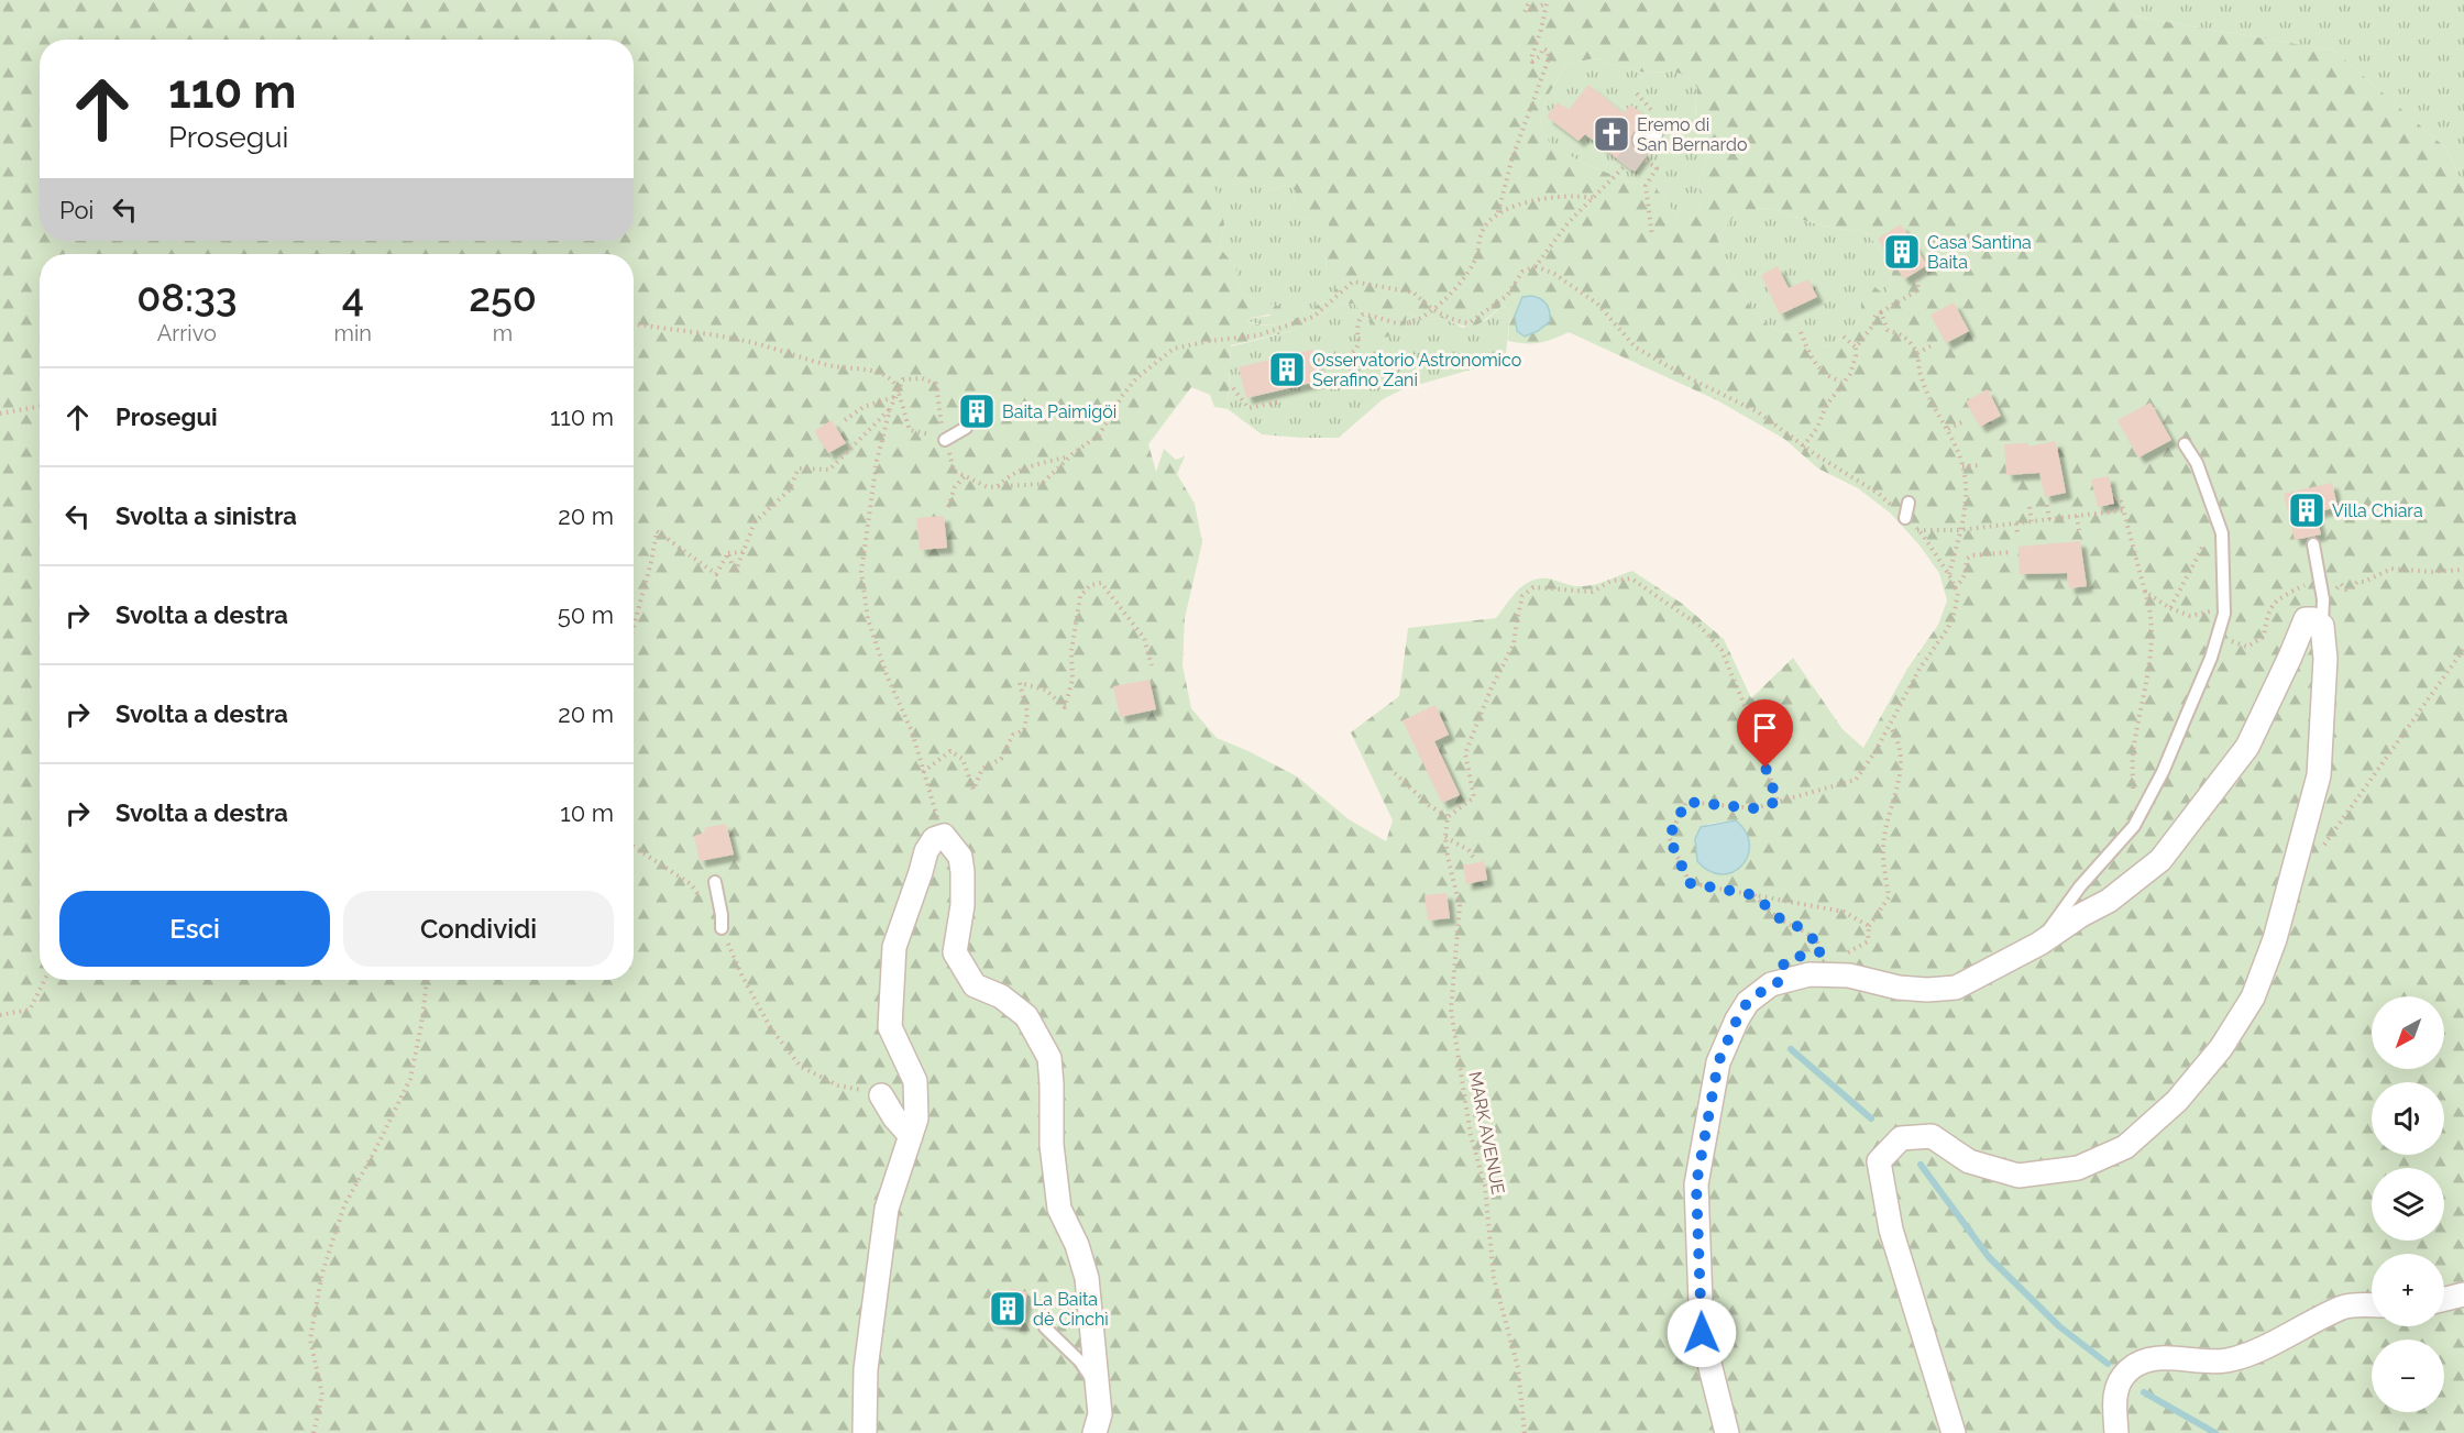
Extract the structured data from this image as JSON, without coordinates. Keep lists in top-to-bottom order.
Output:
{
  "streets": {
    "path": ["MARK AVENUE"]
  },
  "places": {
    "church": ["Eremo di San Bernardo"],
    "building": [
      "Casa Santina Baita",
      "Osservatorio Astronomico Serafino Zani",
      "Baita Paimigöi",
      "Villa Chiara",
      "La Baita dè Cinchì"
    ]
  },
  "north": "bottom left",
  "page": {
    "turn": ["110 m", "Prosegui"],
    "then": "Poi",
    "eta": [
      "08:33",
      "Arrivo",
      "4",
      "min",
      "250",
      "m"
    ],
    "list": [
      {
        "name": "Prosegui",
        "value": "110 m"
      },
      {
        "name": "Svolta a sinistra",
        "value": "20 m"
      },
      {
        "name": "Svolta a destra",
        "value": "50 m"
      },
      {
        "name": "Svolta a destra",
        "value": "20 m"
      },
      {
        "name": "Svolta a destra",
        "value": "10 m"
      }
    ],
    "buttons": ["Esci", "Condividi"],
    "map_buttons": ["+", "−"]
  }
}
